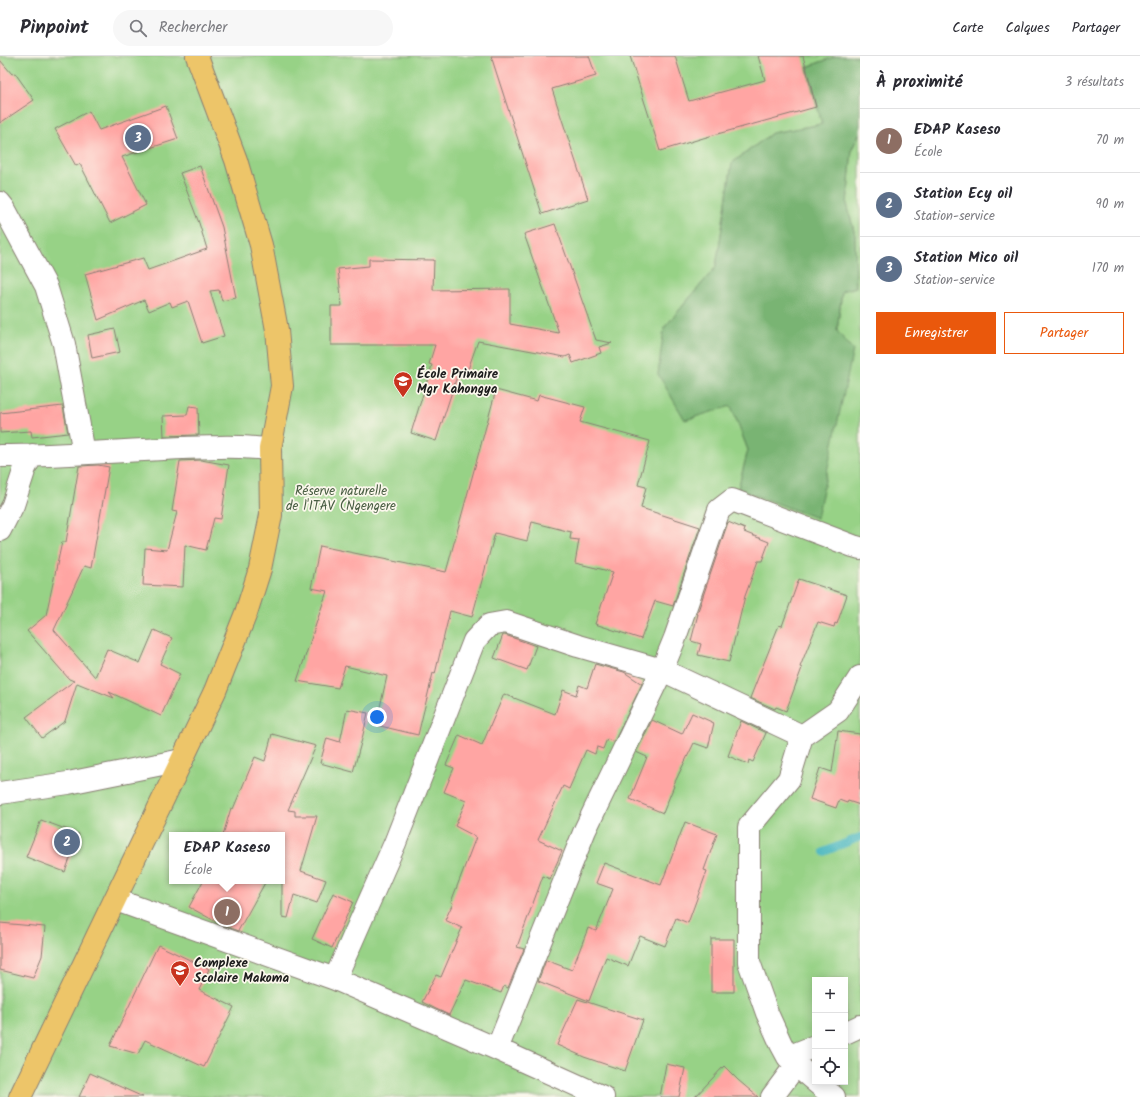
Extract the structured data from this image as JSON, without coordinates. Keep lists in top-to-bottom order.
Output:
{
  "parks": ["Réserve naturelle de l'ITAV (Ngengere"],
  "places": {
    "school or university": ["École Primaire Mgr Kahongya", "Complexe Scolaire Makoma"]
  },
  "page": {
    "header": "Pinpoint",
    "search": "Rechercher",
    "nav": ["Carte", "Calques", "Partager"],
    "heading": ["À proximité", "3 résultats"],
    "list": [
      {
        "mark": "1",
        "name": "EDAP Kaseso",
        "note": "École",
        "value": "70 m"
      },
      {
        "mark": "2",
        "name": "Station Ecy oil",
        "note": "Station-service",
        "value": "90 m"
      },
      {
        "mark": "3",
        "name": "Station Mico oil",
        "note": "Station-service",
        "value": "170 m"
      }
    ],
    "pins": ["3", "2", "1"],
    "buttons": ["Enregistrer", "Partager"],
    "popup": ["EDAP Kaseso", "École"],
    "map_buttons": ["+", "−"]
  }
}
